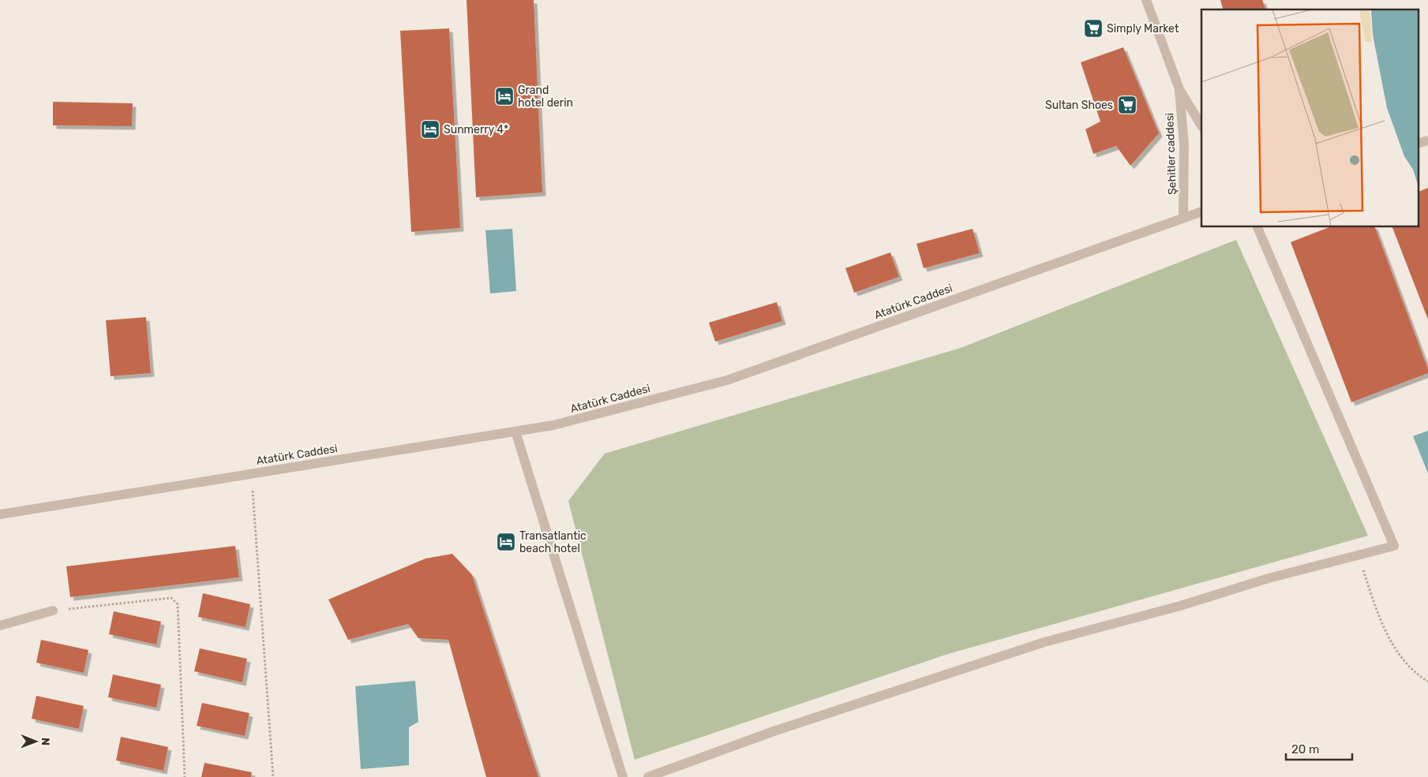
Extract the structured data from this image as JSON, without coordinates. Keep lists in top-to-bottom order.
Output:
{
  "streets": {
    "street": ["Şehitler caddesi", "Atatürk Caddesi"]
  },
  "crossings": [
    ["Şehitler caddesi", "Atatürk Caddesi"]
  ],
  "places": {
    "supermarket": ["Simply Market", "Sultan Shoes"],
    "hotel": ["Grand hotel derin", "Sunmerry 4*", "Transatlantic beach hotel"]
  },
  "scale_bar": "20 m",
  "north": "right"
}
